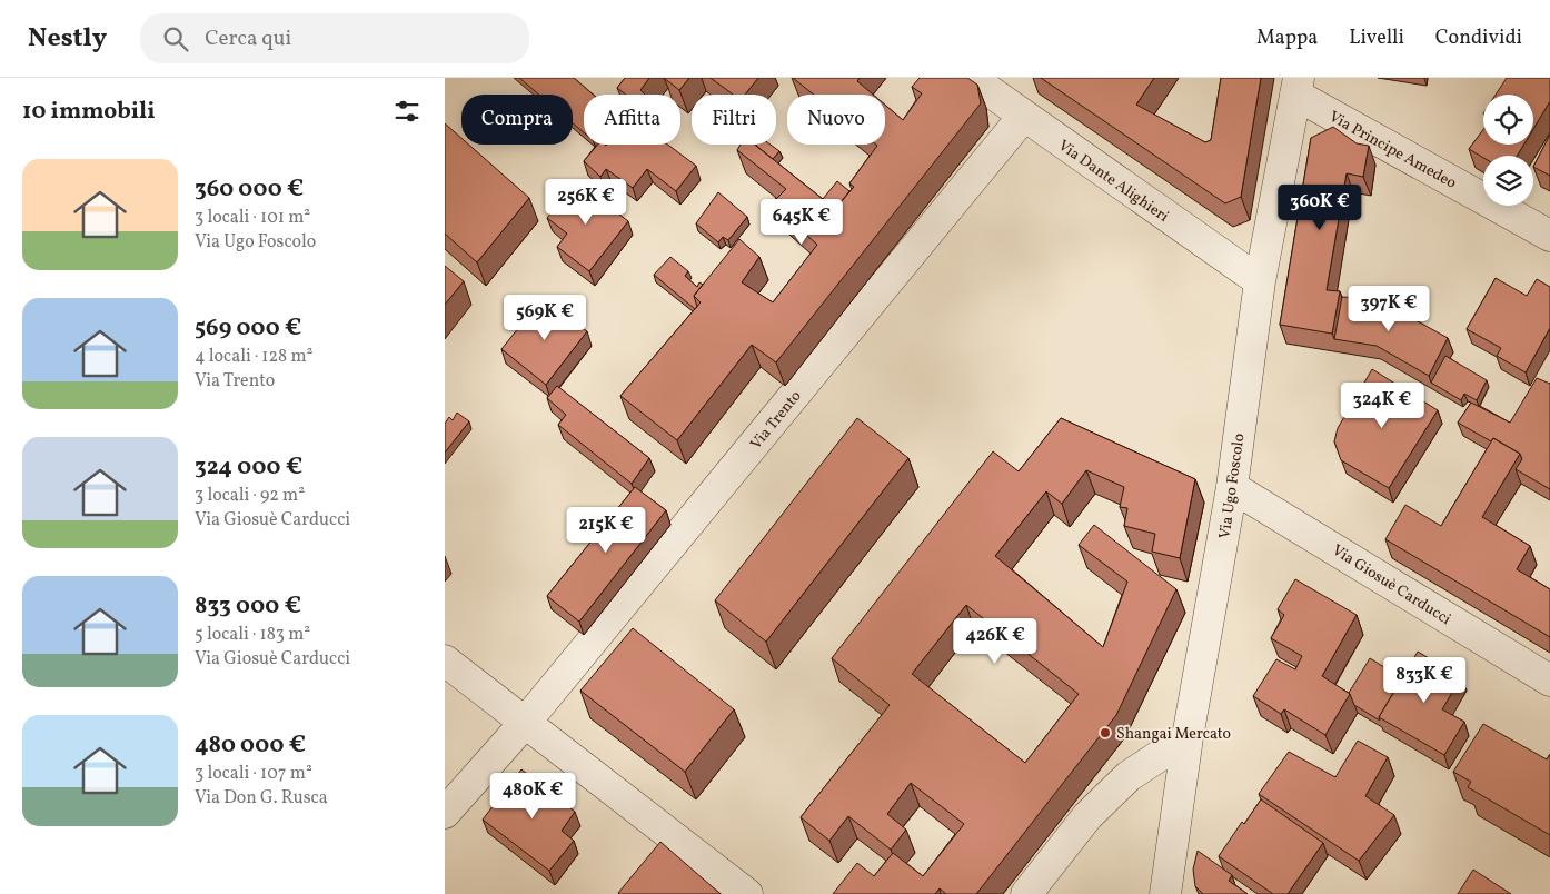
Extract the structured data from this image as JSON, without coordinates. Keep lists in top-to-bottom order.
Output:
{
  "streets": {
    "street": [
      "Via Principe Amedeo",
      "Via Dante Alighieri",
      "Via Trento",
      "Via Ugo Foscolo",
      "Via Giosuè Carducci"
    ]
  },
  "crossings": [
    ["Via Principe Amedeo", "Via Ugo Foscolo"],
    ["Via Dante Alighieri", "Via Trento"],
    ["Via Dante Alighieri", "Via Ugo Foscolo"],
    ["Via Ugo Foscolo", "Via Giosuè Carducci"]
  ],
  "places": ["Shangai Mercato"],
  "page": {
    "header": "Nestly",
    "search": "Cerca qui",
    "nav": ["Mappa", "Livelli", "Condividi"],
    "heading": "10 immobili",
    "chip": [
      "Compra",
      "Affitta",
      "Filtri",
      "Nuovo"
    ],
    "list": [
      {
        "name": "360 000 €",
        "note": "3 locali · 101 m² · Via Ugo Foscolo"
      },
      {
        "name": "569 000 €",
        "note": "4 locali · 128 m² · Via Trento"
      },
      {
        "name": "324 000 €",
        "note": "3 locali · 92 m² · Via Giosuè Carducci"
      },
      {
        "name": "833 000 €",
        "note": "5 locali · 183 m² · Via Giosuè Carducci"
      },
      {
        "name": "480 000 €",
        "note": "3 locali · 107 m² · Via Don G. Rusca"
      }
    ],
    "price": [
      "256K €",
      "360K €",
      "645K €",
      "397K €",
      "569K €",
      "324K €",
      "215K €",
      "426K €",
      "833K €",
      "480K €"
    ]
  }
}
